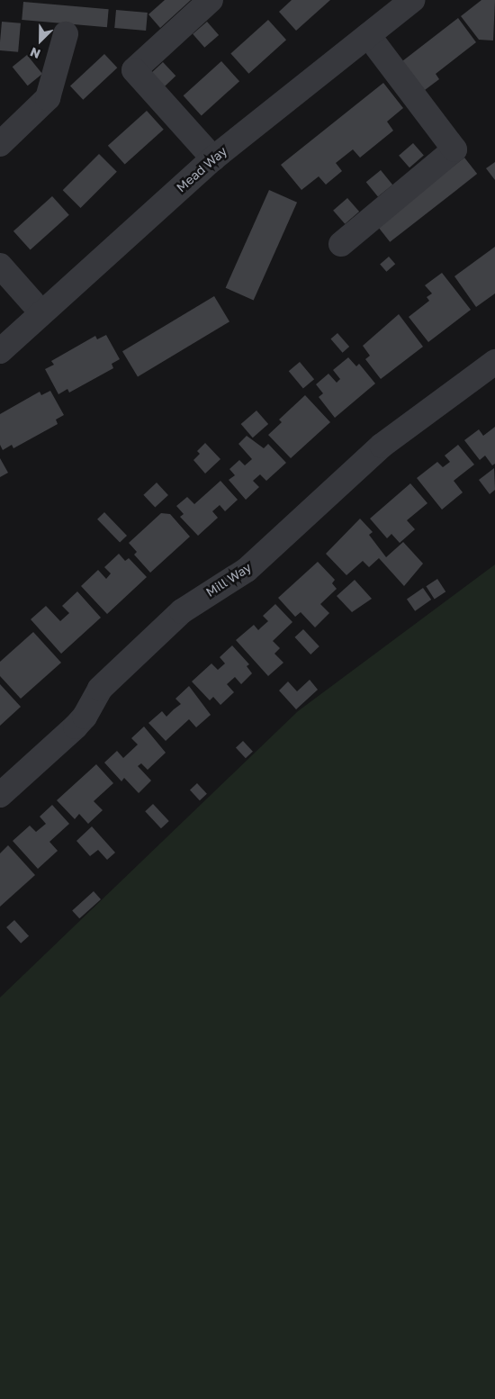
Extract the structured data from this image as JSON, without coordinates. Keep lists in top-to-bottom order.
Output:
{
  "streets": {
    "street": ["Mead Way", "Mill Way"]
  },
  "north": "bottom left"
}
